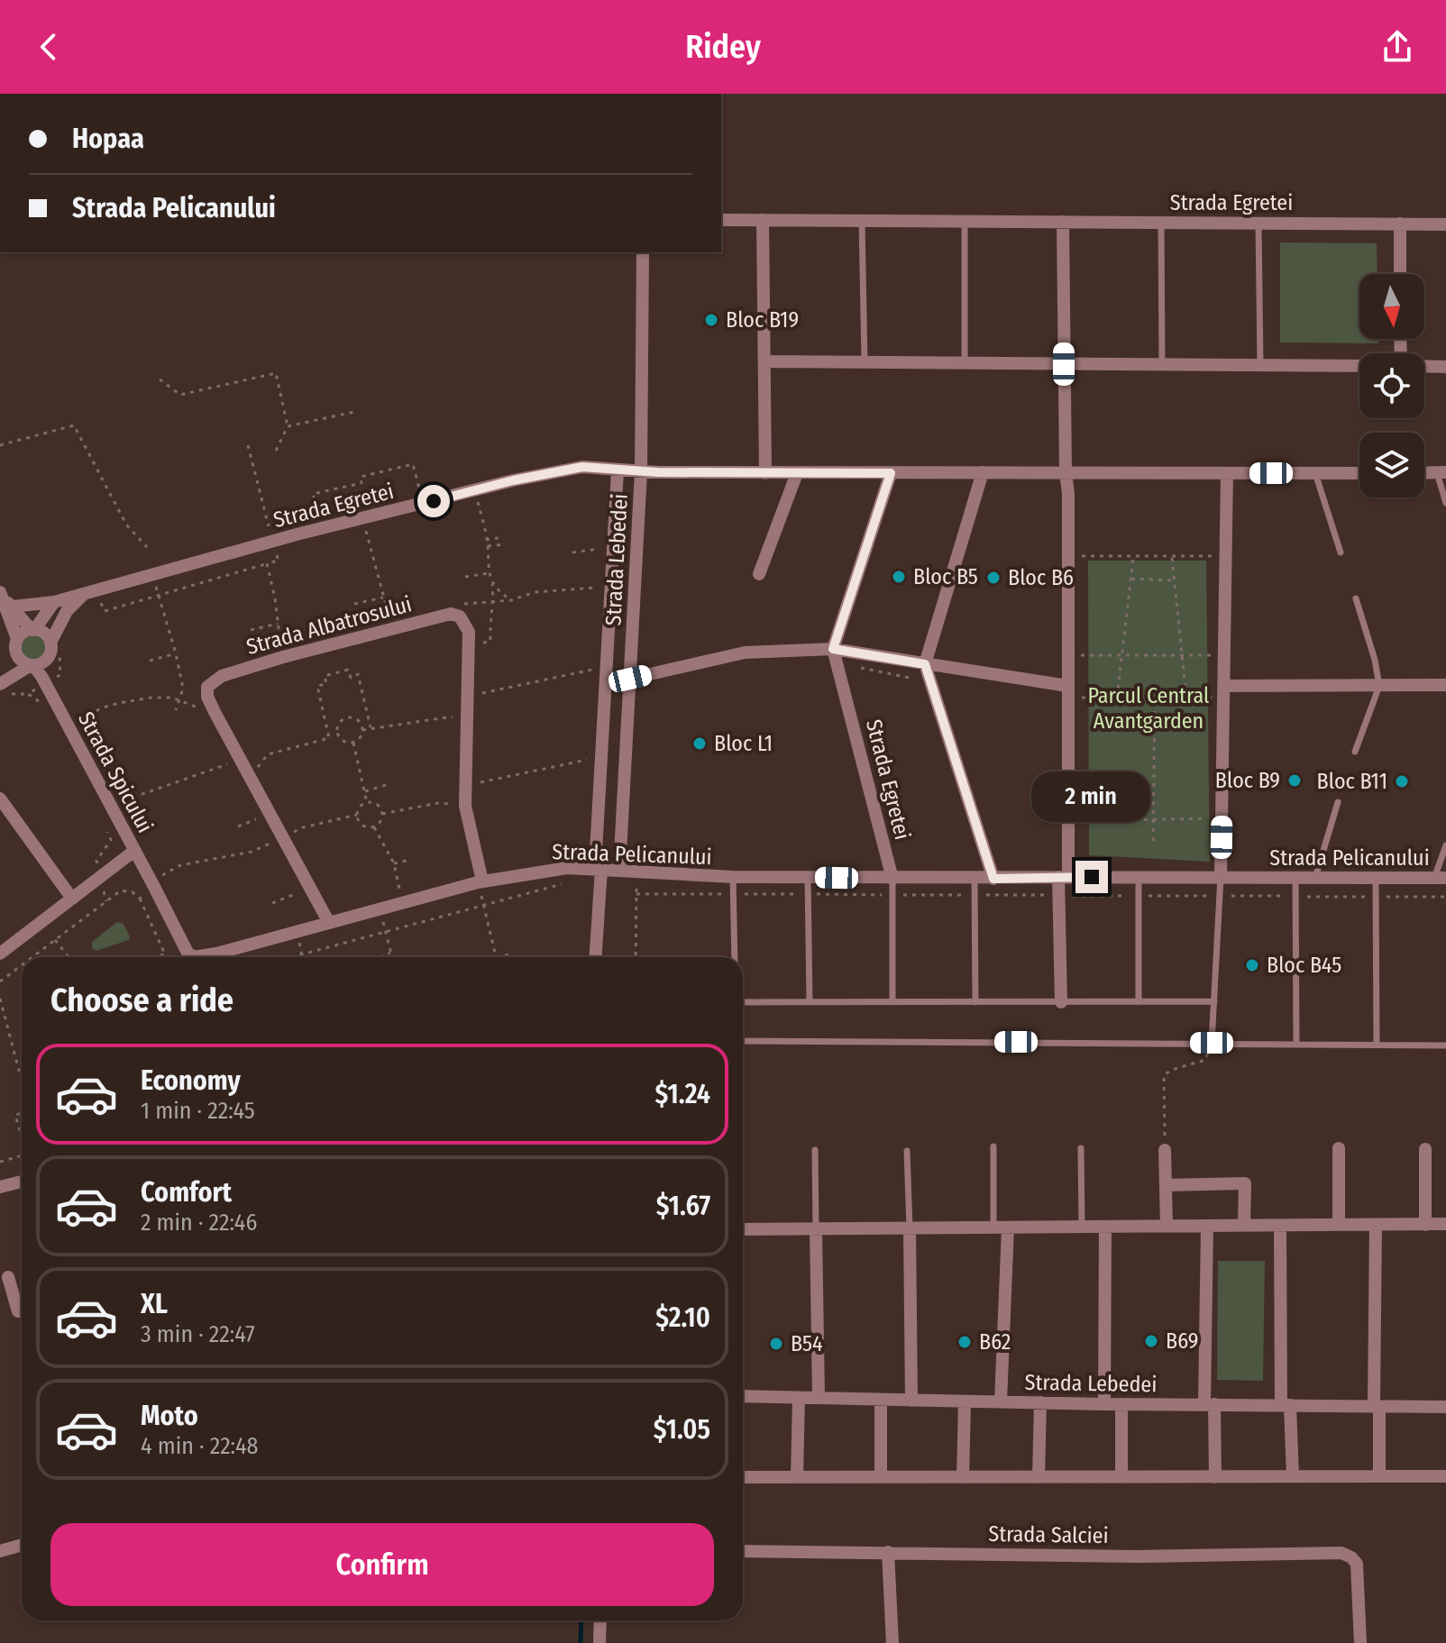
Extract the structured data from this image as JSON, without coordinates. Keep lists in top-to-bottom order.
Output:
{
  "streets": {
    "street": [
      "Strada Egretei",
      "Strada Lebedei",
      "Strada Albatrosului",
      "Strada Spicului",
      "Strada Pelicanului",
      "Strada Salciei"
    ]
  },
  "crossings": [
    ["Strada Egretei", "Strada Lebedei"],
    ["Strada Egretei", "Strada Pelicanului"],
    ["Strada Lebedei", "Strada Pelicanului"],
    ["Strada Albatrosului", "Strada Pelicanului"]
  ],
  "parks": ["Parcul Central Avantgarden"],
  "places": [
    "Bloc B19",
    "Bloc B5",
    "Bloc B6",
    "Bloc L1",
    "Bloc B9",
    "Bloc B11",
    "Bloc B45",
    "B69",
    "B62",
    "B54"
  ],
  "north": "bottom",
  "page": {
    "header": "Ridey",
    "banner": ["Hopaa", "Strada Pelicanului"],
    "bubble": "2 min",
    "heading": "Choose a ride",
    "list": [
      {
        "name": "Economy",
        "note": "1 min · 22:45",
        "value": "$1.24"
      },
      {
        "name": "Comfort",
        "note": "2 min · 22:46",
        "value": "$1.67"
      },
      {
        "name": "XL",
        "note": "3 min · 22:47",
        "value": "$2.10"
      },
      {
        "name": "Moto",
        "note": "4 min · 22:48",
        "value": "$1.05"
      }
    ],
    "buttons": "Confirm"
  }
}
